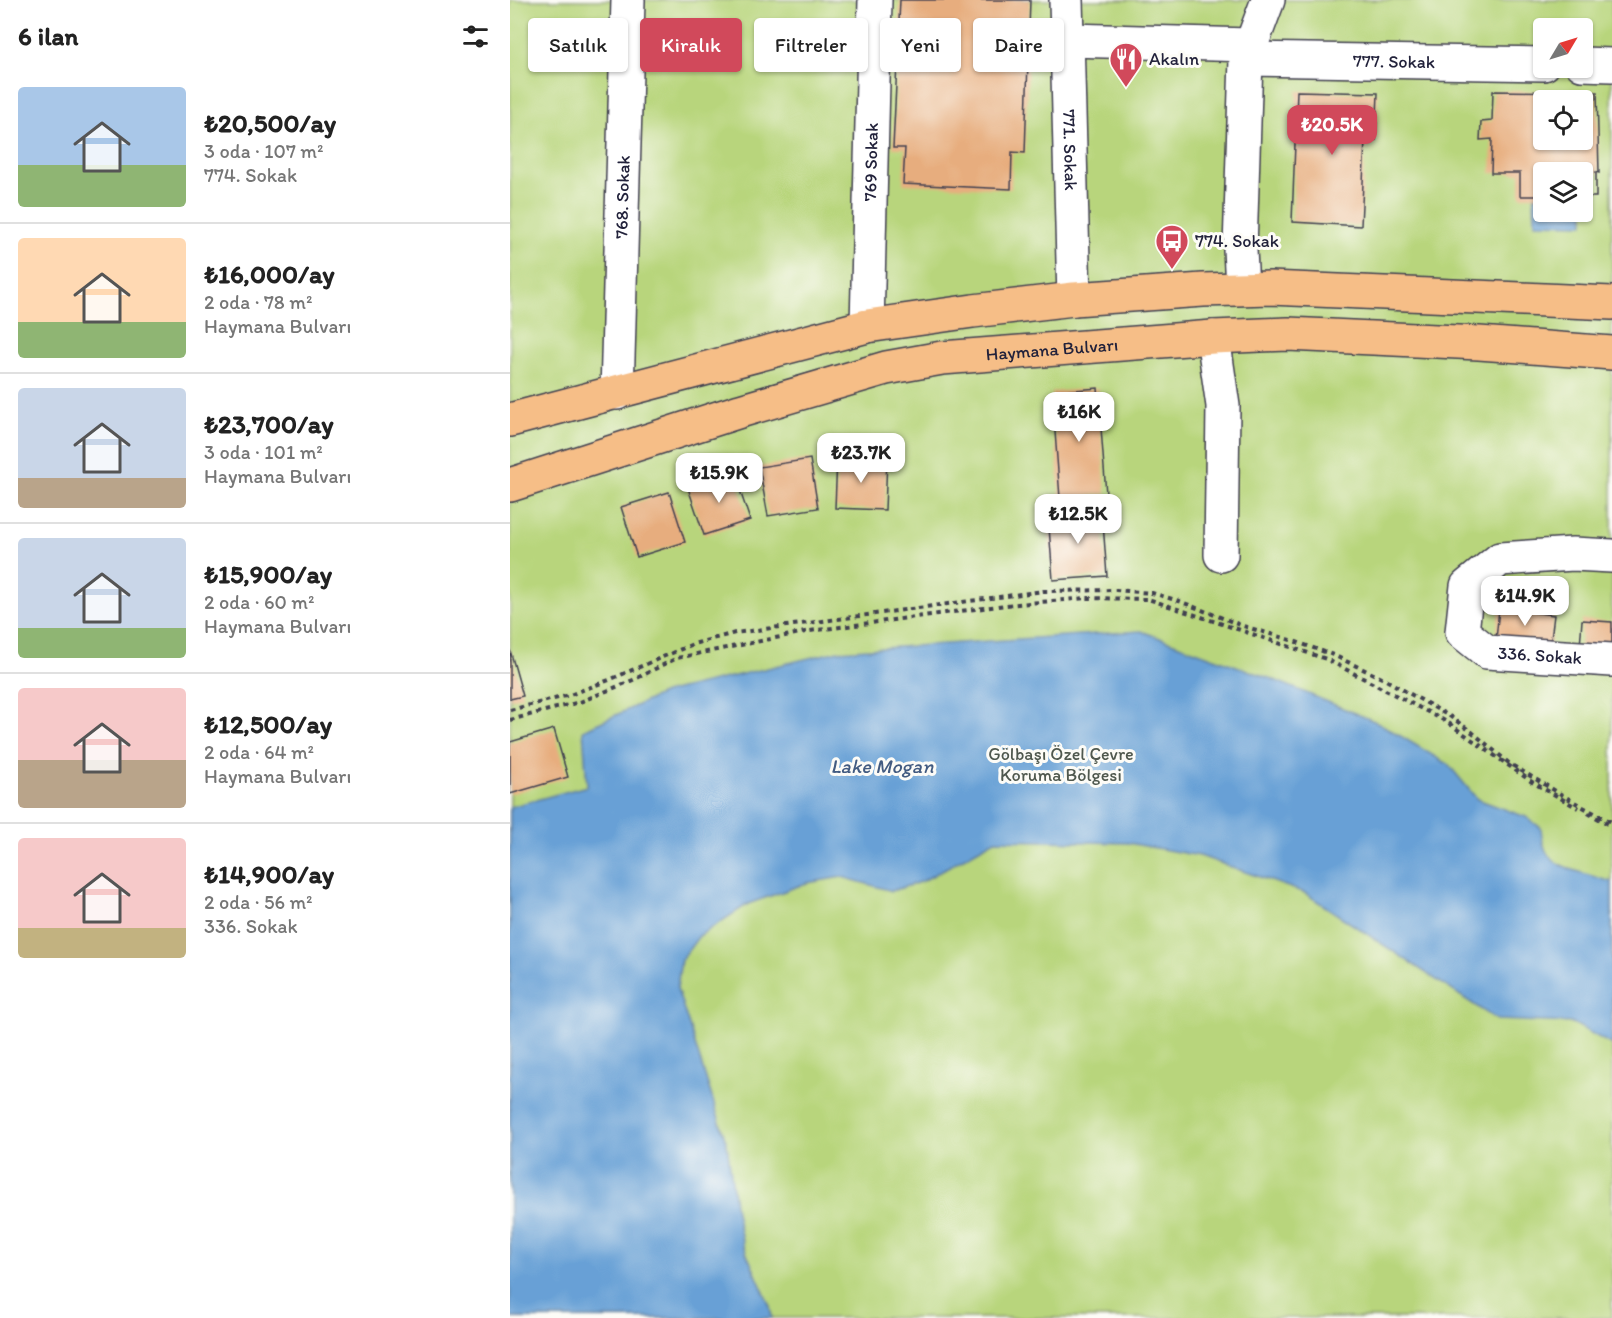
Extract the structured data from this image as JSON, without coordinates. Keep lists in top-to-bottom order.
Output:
{
  "streets": {
    "highway": ["Haymana Bulvarı"],
    "street": [
      "777. Sokak",
      "771. Sokak",
      "769 Sokak",
      "768. Sokak",
      "336. Sokak"
    ]
  },
  "crossings": [
    ["777. Sokak", "771. Sokak"]
  ],
  "water": ["Lake Mogan"],
  "parks": ["Gölbaşı Özel Çevre Koruma Bölgesi"],
  "places": {
    "restaurant": ["Akalın"],
    "bus stop": ["774. Sokak"]
  },
  "north": "top right",
  "page": {
    "heading": "6 ilan",
    "chip": [
      "Satılık",
      "Kiralık",
      "Filtreler",
      "Yeni",
      "Daire"
    ],
    "list": [
      {
        "name": "₺20,500/ay",
        "note": "3 oda · 107 m² · 774. Sokak"
      },
      {
        "name": "₺16,000/ay",
        "note": "2 oda · 78 m² · Haymana Bulvarı"
      },
      {
        "name": "₺23,700/ay",
        "note": "3 oda · 101 m² · Haymana Bulvarı"
      },
      {
        "name": "₺15,900/ay",
        "note": "2 oda · 60 m² · Haymana Bulvarı"
      },
      {
        "name": "₺12,500/ay",
        "note": "2 oda · 64 m² · Haymana Bulvarı"
      },
      {
        "name": "₺14,900/ay",
        "note": "2 oda · 56 m² · 336. Sokak"
      }
    ],
    "price": [
      "₺20.5K",
      "₺16K",
      "₺23.7K",
      "₺15.9K",
      "₺12.5K",
      "₺14.9K"
    ]
  }
}
